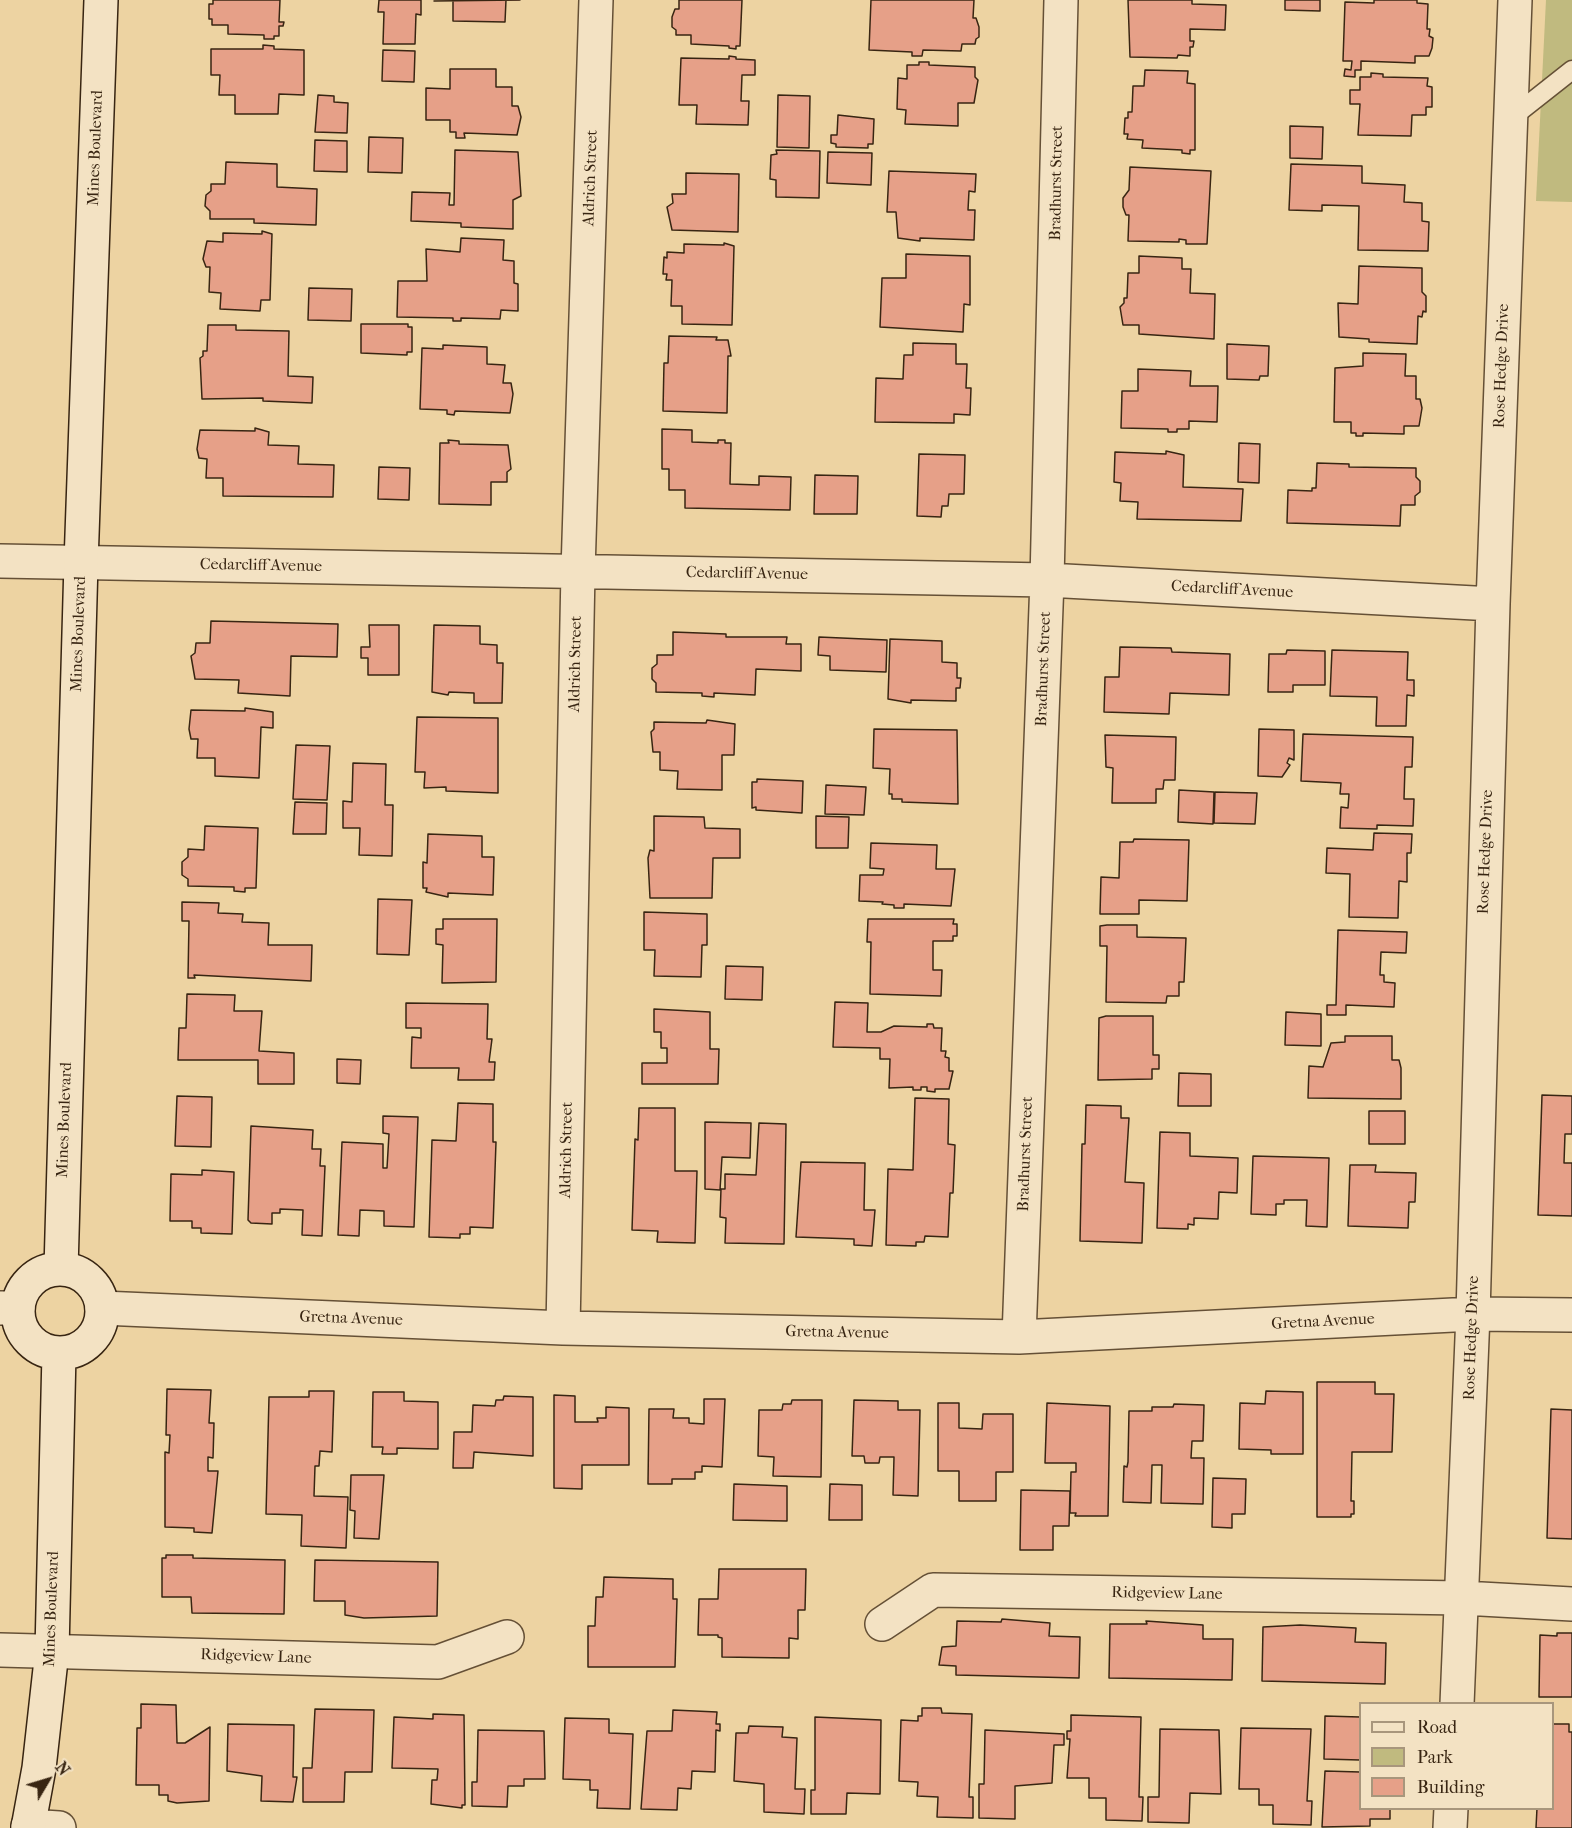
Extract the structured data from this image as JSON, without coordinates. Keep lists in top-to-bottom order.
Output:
{
  "streets": {
    "street": [
      "Mines Boulevard",
      "Aldrich Street",
      "Bradhurst Street",
      "Rose Hedge Drive",
      "Cedarcliff Avenue",
      "Gretna Avenue",
      "Ridgeview Lane"
    ]
  },
  "crossings": [
    ["Mines Boulevard", "Cedarcliff Avenue"],
    ["Mines Boulevard", "Gretna Avenue"],
    ["Mines Boulevard", "Ridgeview Lane"],
    ["Aldrich Street", "Cedarcliff Avenue"],
    ["Aldrich Street", "Gretna Avenue"],
    ["Bradhurst Street", "Cedarcliff Avenue"],
    ["Bradhurst Street", "Gretna Avenue"],
    ["Rose Hedge Drive", "Cedarcliff Avenue"],
    ["Rose Hedge Drive", "Gretna Avenue"],
    ["Rose Hedge Drive", "Ridgeview Lane"]
  ],
  "legend": ["Road", "Park", "Building"],
  "north": "top right"
}
